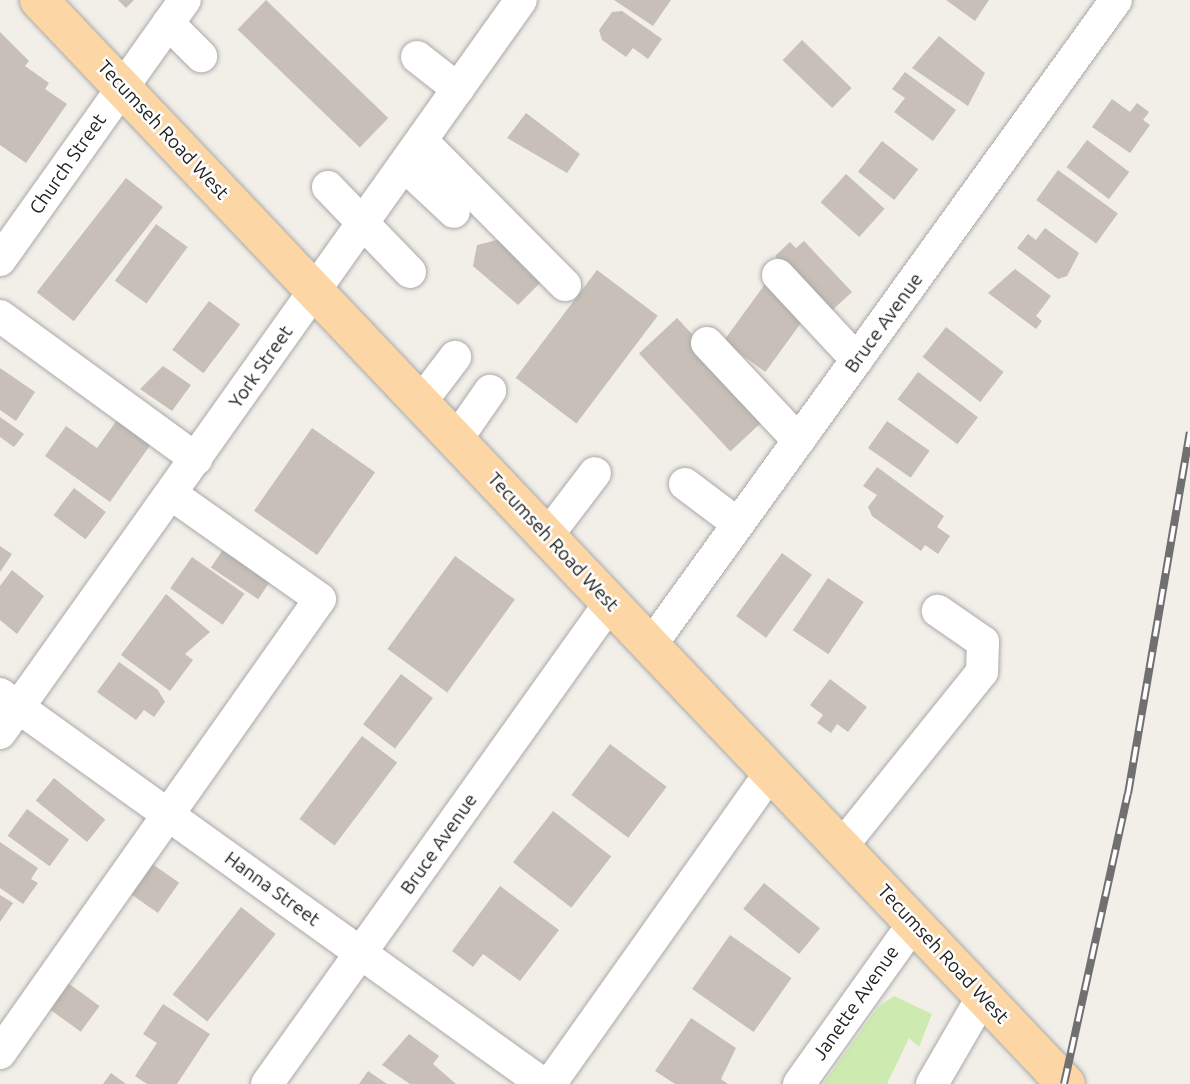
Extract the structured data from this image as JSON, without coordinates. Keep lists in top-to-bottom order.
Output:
{
  "streets": {
    "main road": ["Tecumseh Road West"],
    "street": [
      "Church Street",
      "Bruce Avenue",
      "York Street",
      "Hanna Street",
      "Janette Avenue"
    ]
  },
  "crossings": [
    ["Tecumseh Road West", "Church Street"],
    ["Tecumseh Road West", "Bruce Avenue"],
    ["Tecumseh Road West", "York Street"],
    ["Tecumseh Road West", "Janette Avenue"],
    ["Bruce Avenue", "Hanna Street"],
    ["York Street", "Hanna Street"]
  ]
}
